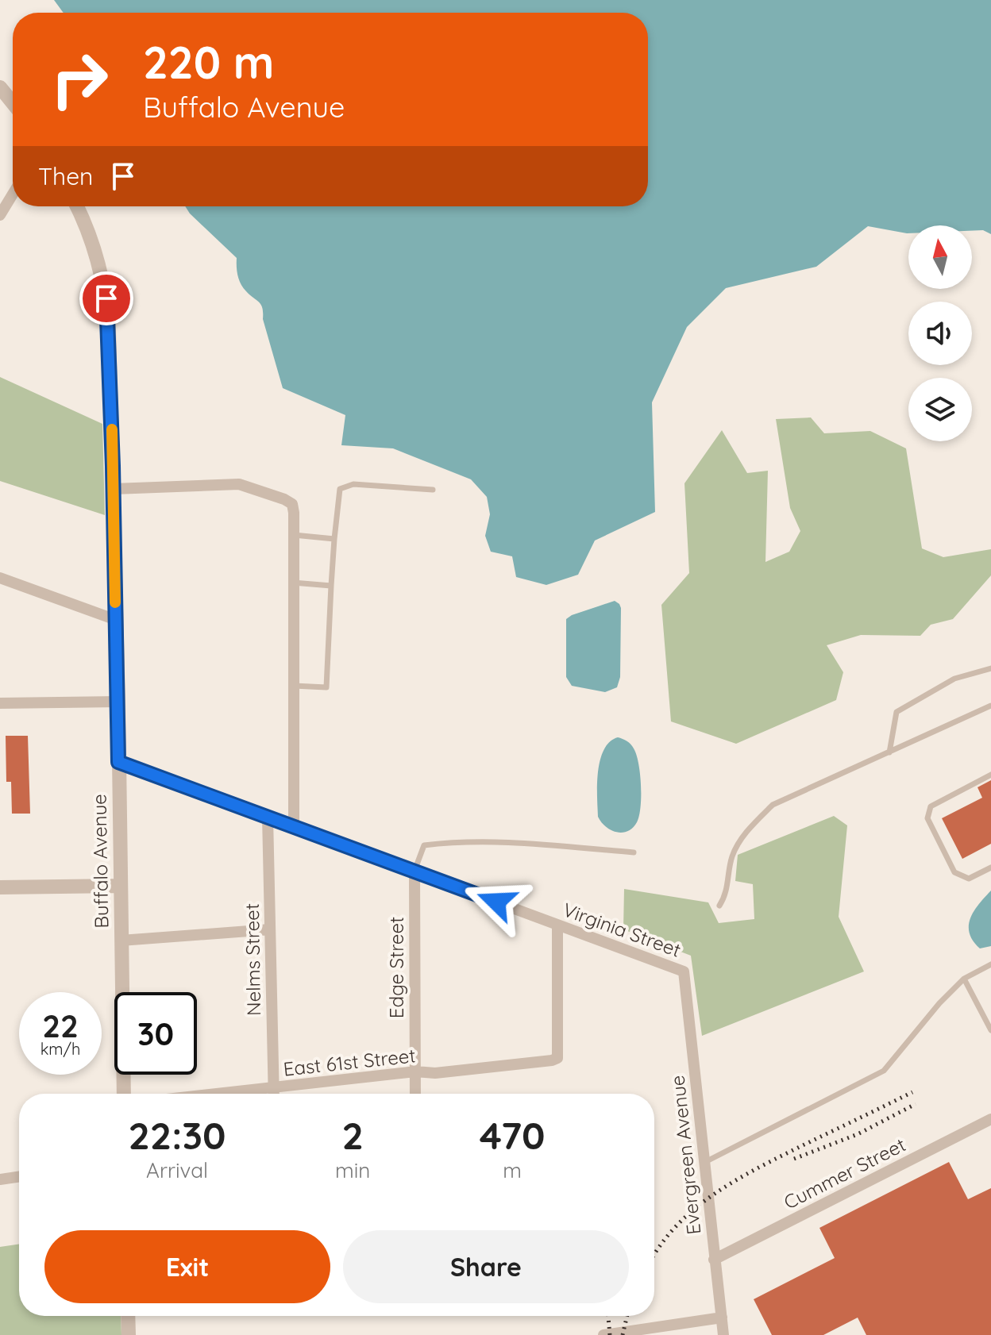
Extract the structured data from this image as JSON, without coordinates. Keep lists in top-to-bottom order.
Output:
{
  "streets": {
    "street": [
      "Buffalo Avenue",
      "Virginia Street",
      "Nelms Street",
      "Edge Street",
      "East 61st Street",
      "Evergreen Avenue",
      "Cummer Street"
    ]
  },
  "crossings": [
    ["Buffalo Avenue", "Virginia Street"],
    ["Virginia Street", "Nelms Street"],
    ["Virginia Street", "Edge Street"],
    ["Virginia Street", "East 61st Street"],
    ["Virginia Street", "Evergreen Avenue"],
    ["Nelms Street", "East 61st Street"],
    ["Edge Street", "East 61st Street"],
    ["Evergreen Avenue", "Cummer Street"]
  ],
  "north": "top",
  "page": {
    "turn": ["220 m", "Buffalo Avenue"],
    "then": "Then",
    "speed": "22 km/h",
    "limit": "30",
    "eta": [
      "22:30",
      "Arrival",
      "2",
      "min",
      "470",
      "m"
    ],
    "buttons": ["Exit", "Share"]
  }
}
